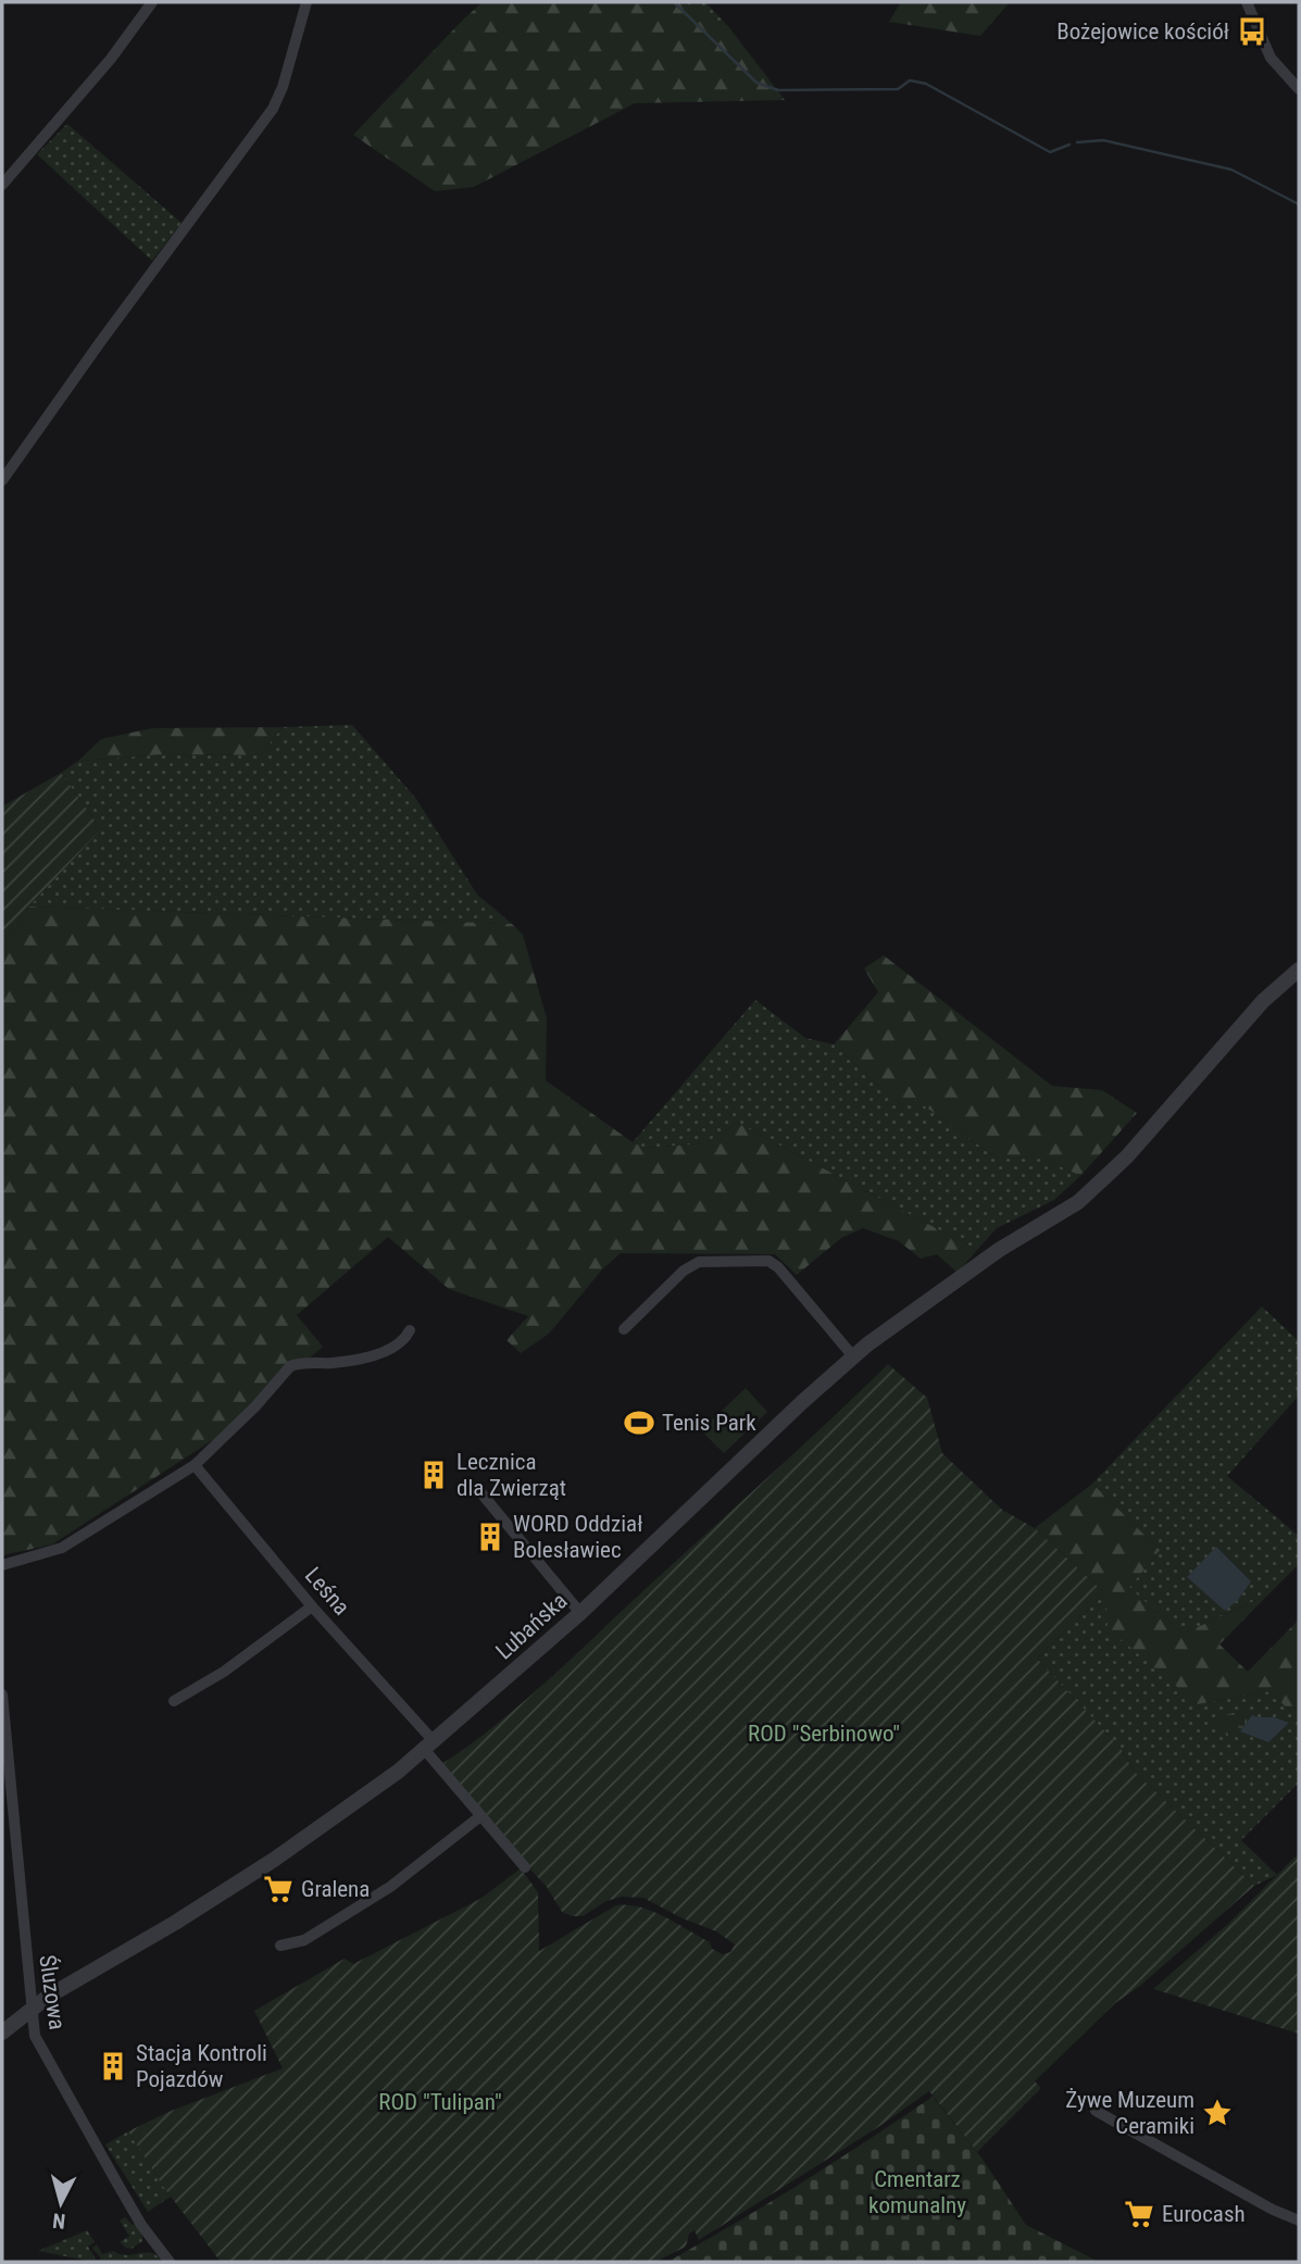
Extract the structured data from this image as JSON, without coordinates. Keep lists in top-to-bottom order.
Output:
{
  "streets": {
    "street": ["Leśna", "Lubańska", "Śluzowa"]
  },
  "crossings": [
    ["Leśna", "Lubańska"],
    ["Lubańska", "Śluzowa"]
  ],
  "parks": ["ROD \"Serbinowo\"", "ROD \"Tulipan\"", "Cmentarz komunalny"],
  "places": {
    "bus stop": ["Bożejowice kościół"],
    "sports": ["Tenis Park"],
    "building": ["Lecznica dla Zwierząt", "WORD Oddział Bolesławiec", "Stacja Kontroli Pojazdów"],
    "supermarket": ["Gralena", "Eurocash"],
    "place": ["Żywe Muzeum Ceramiki"]
  },
  "north": "bottom"
}
